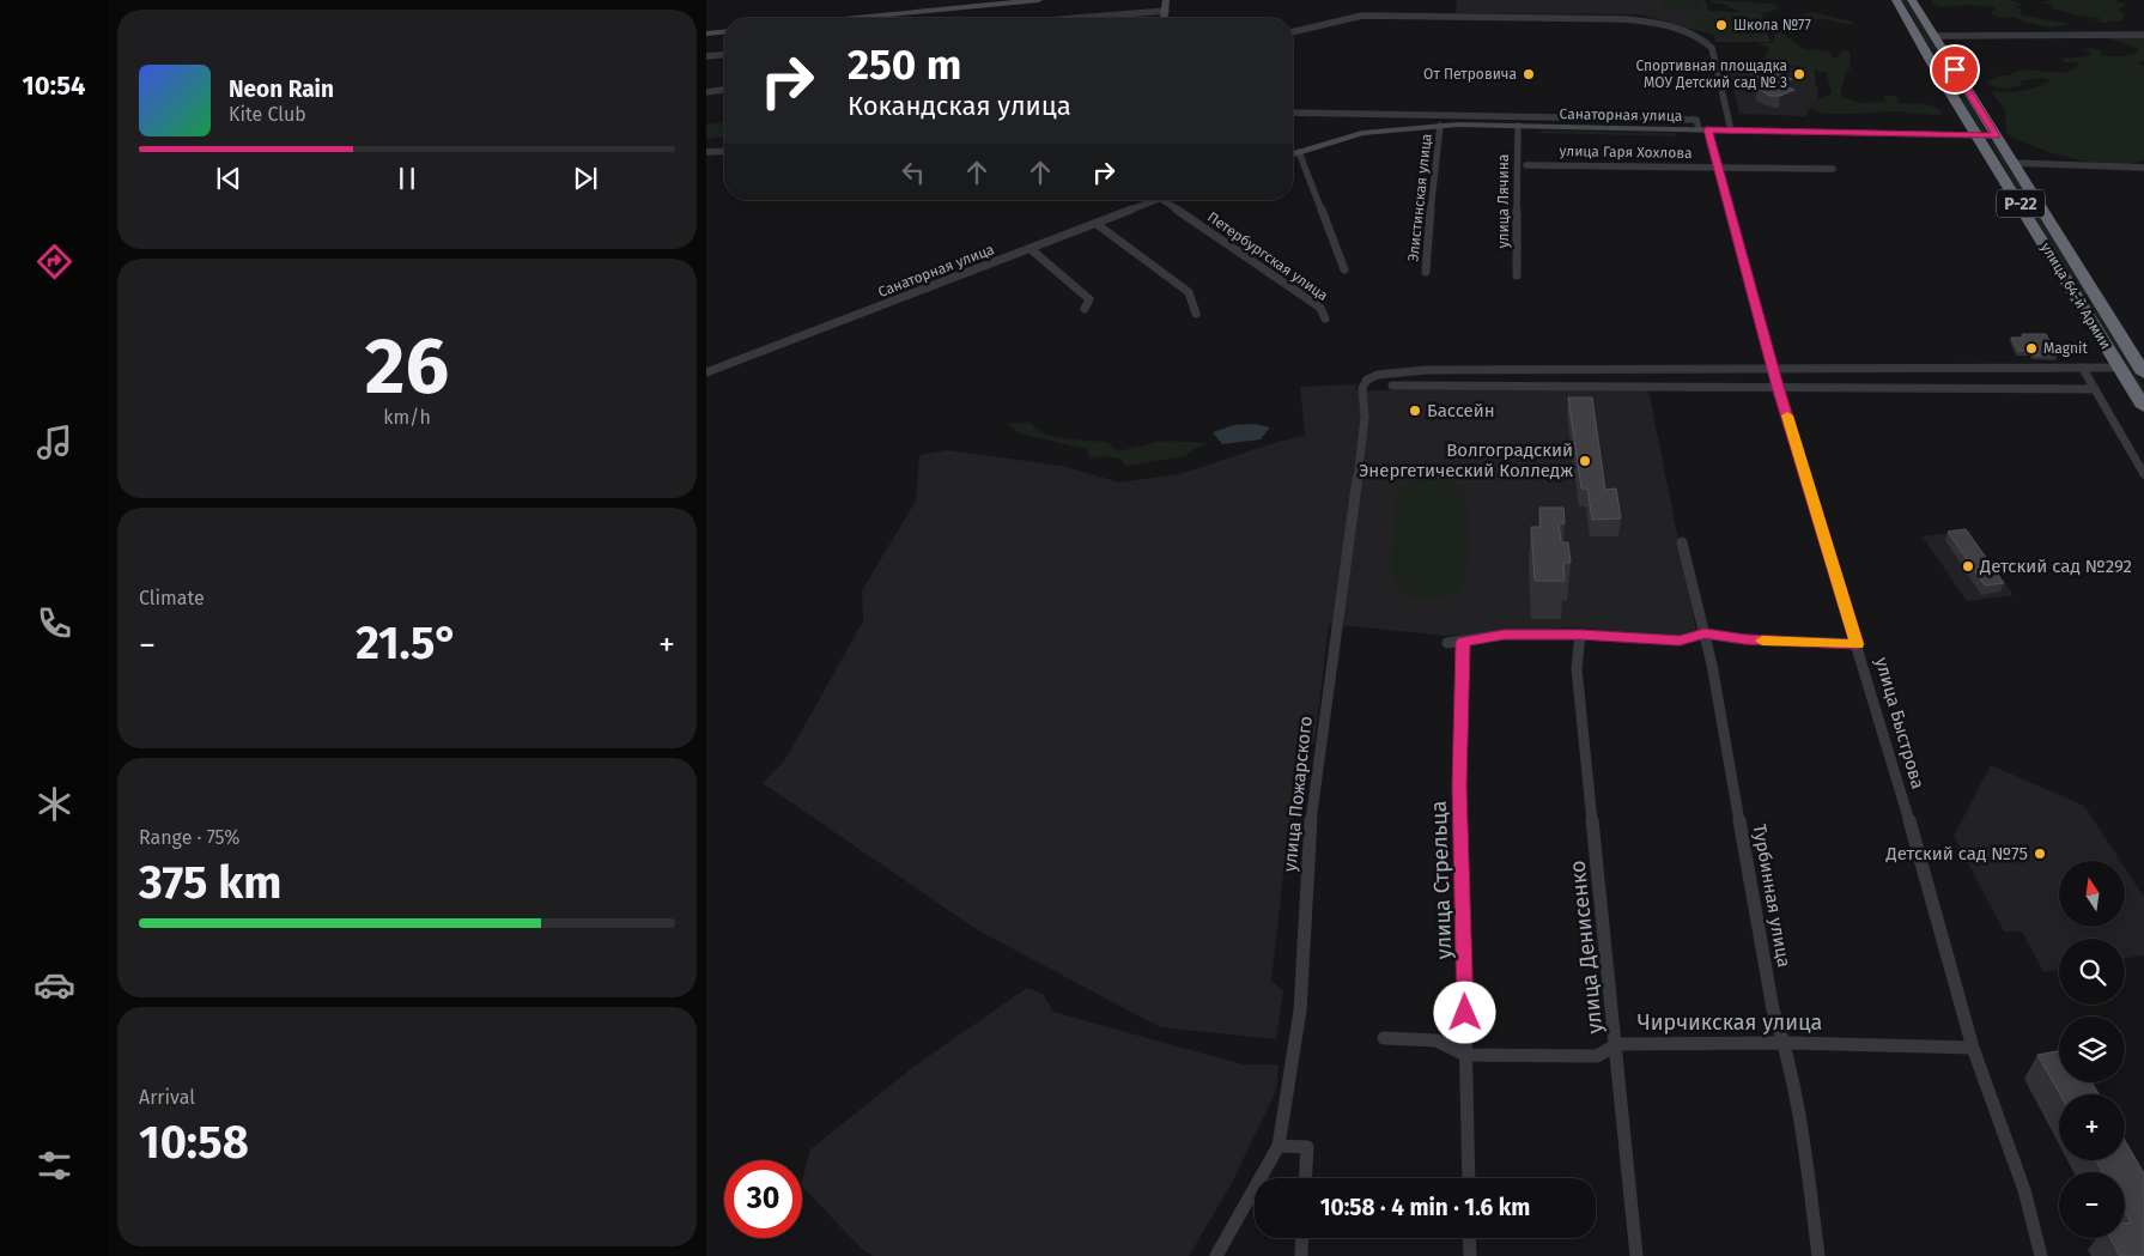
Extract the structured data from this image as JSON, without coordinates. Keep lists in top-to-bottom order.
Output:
{
  "streets": {
    "highway": ["Р-22", "улица 64-й Армии"],
    "street": [
      "Санаторная улица",
      "улица Гаря Хохлова",
      "Элистинская улица",
      "улица Лячина",
      "Петербургская улица",
      "улица Быстрова",
      "улица Пожарского",
      "улица Стрельца",
      "Турбинная улица",
      "улица Денисенко",
      "Чирчикская улица"
    ]
  },
  "crossings": [
    ["Санаторная улица", "Элистинская улица"],
    ["Санаторная улица", "улица Лячина"],
    ["Санаторная улица", "улица 64-й Армии"],
    ["Санаторная улица", "улица Быстрова"],
    ["улица Гаря Хохлова", "улица Быстрова"],
    ["улица Быстрова", "Чирчикская улица"],
    ["улица Стрельца", "Чирчикская улица"],
    ["Турбинная улица", "Чирчикская улица"],
    ["улица Денисенко", "Чирчикская улица"]
  ],
  "places": [
    "Школа №77",
    "От Петровича",
    "Спортивная площадка МОУ Детский сад № 3",
    "Magnit",
    "Бассейн",
    "Волгоградский Энергетический Колледж",
    "Детский сад №292",
    "Детский сад №75"
  ],
  "north": "top",
  "page": {
    "tabs": "10:54",
    "turn": ["250 m", "Кокандская улица"],
    "song": ["Neon Rain", "Kite Club"],
    "tile": [
      ["26", "km/h"],
      "Climate",
      ["Range · 75%", "375 km"],
      ["Arrival", "10:58"]
    ],
    "heat": ["−", "21.5°", "+"],
    "map_buttons": ["+", "−"],
    "limit": "30",
    "trip": "10:58 · 4 min · 1.6 km"
  }
}
